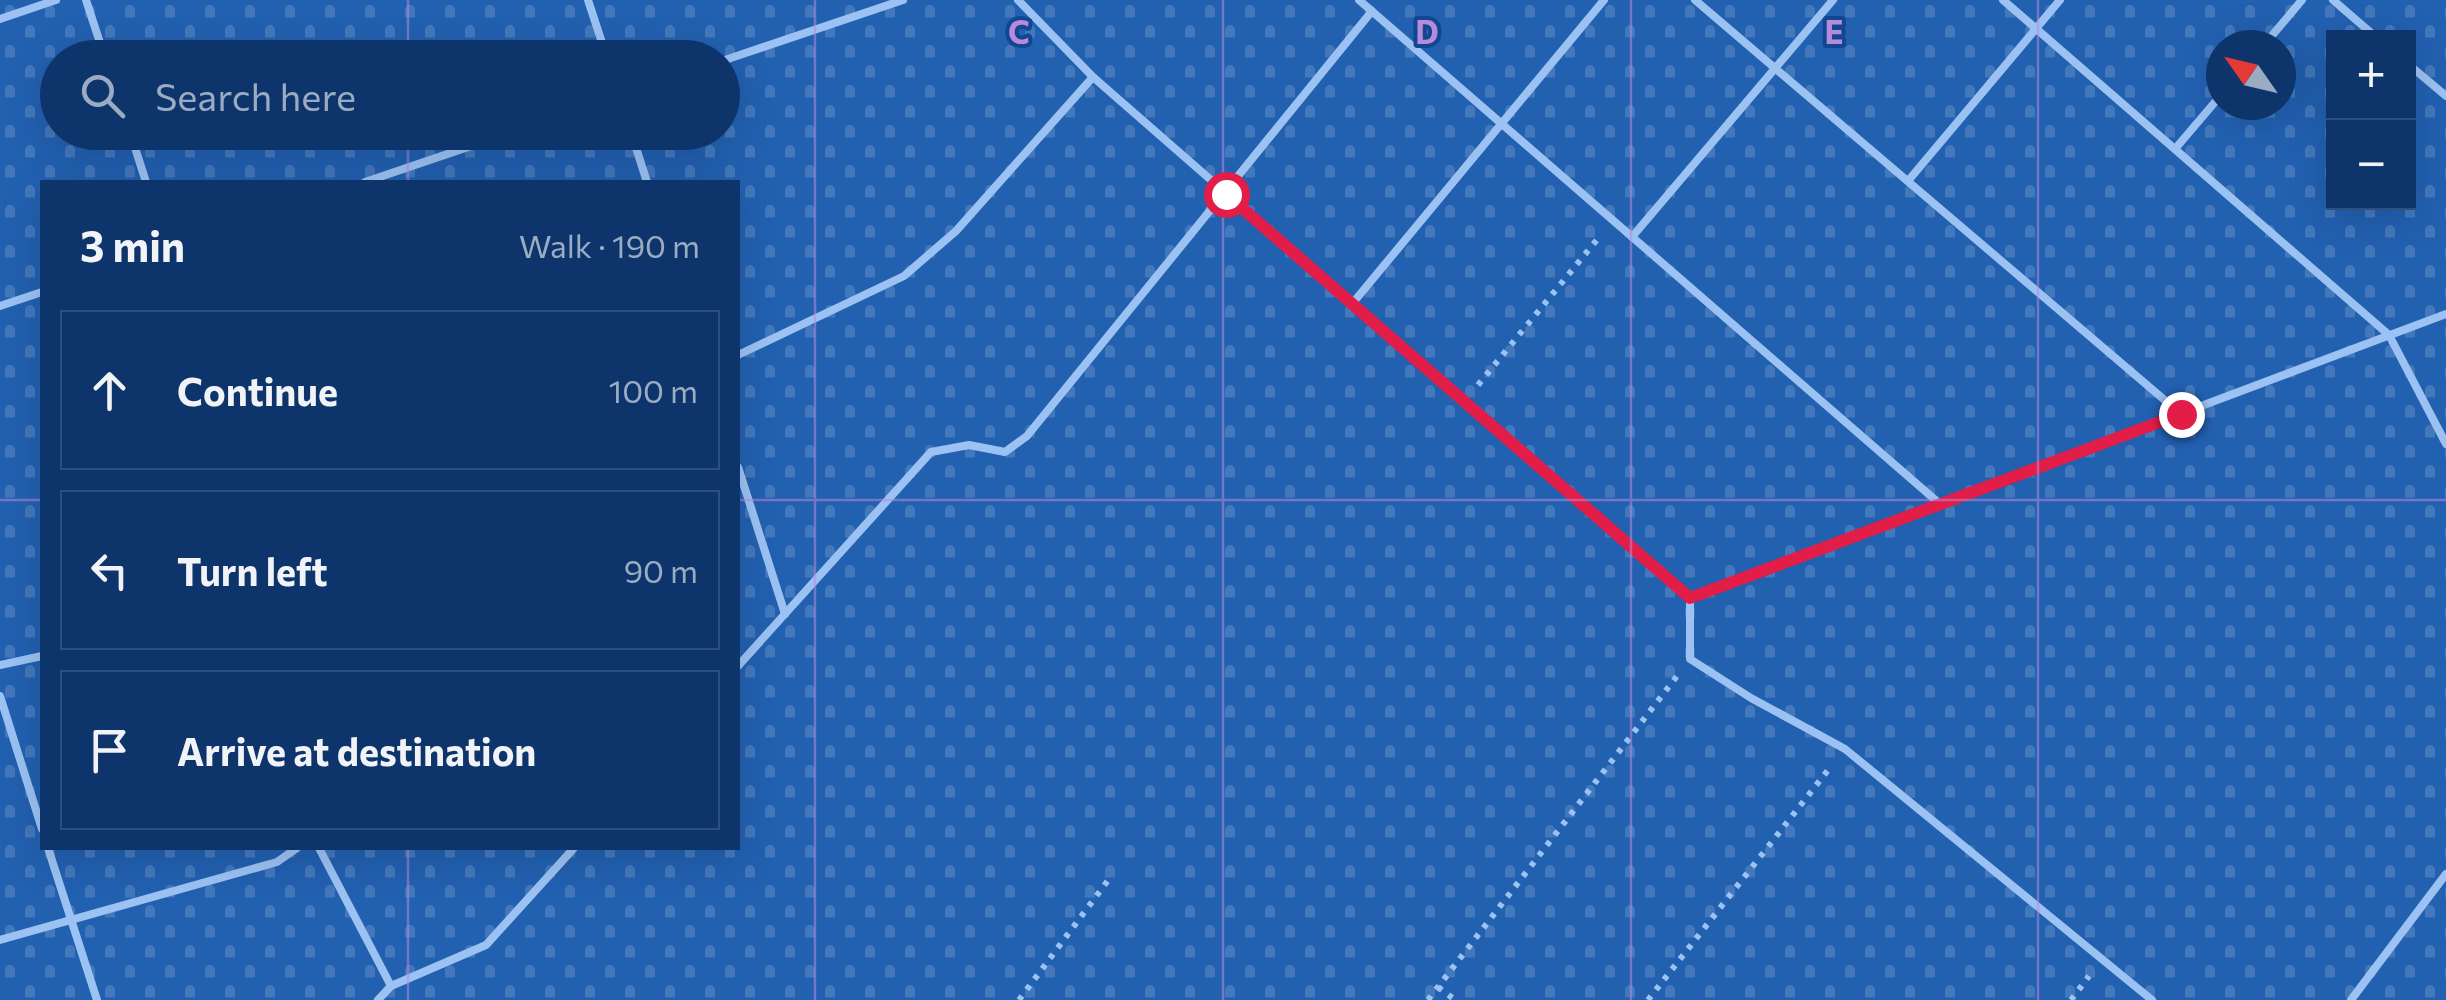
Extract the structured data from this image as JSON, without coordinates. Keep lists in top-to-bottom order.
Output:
{
  "north": "top left",
  "page": {
    "map_buttons": ["+", "−"],
    "search": "Search here",
    "heading": ["3 min", "Walk · 190 m"],
    "list": [
      ["Continue", "100 m"],
      ["Turn left", "90 m"],
      "Arrive at destination"
    ]
  },
  "grid": {
    "columns": ["C", "D", "E"]
  }
}
